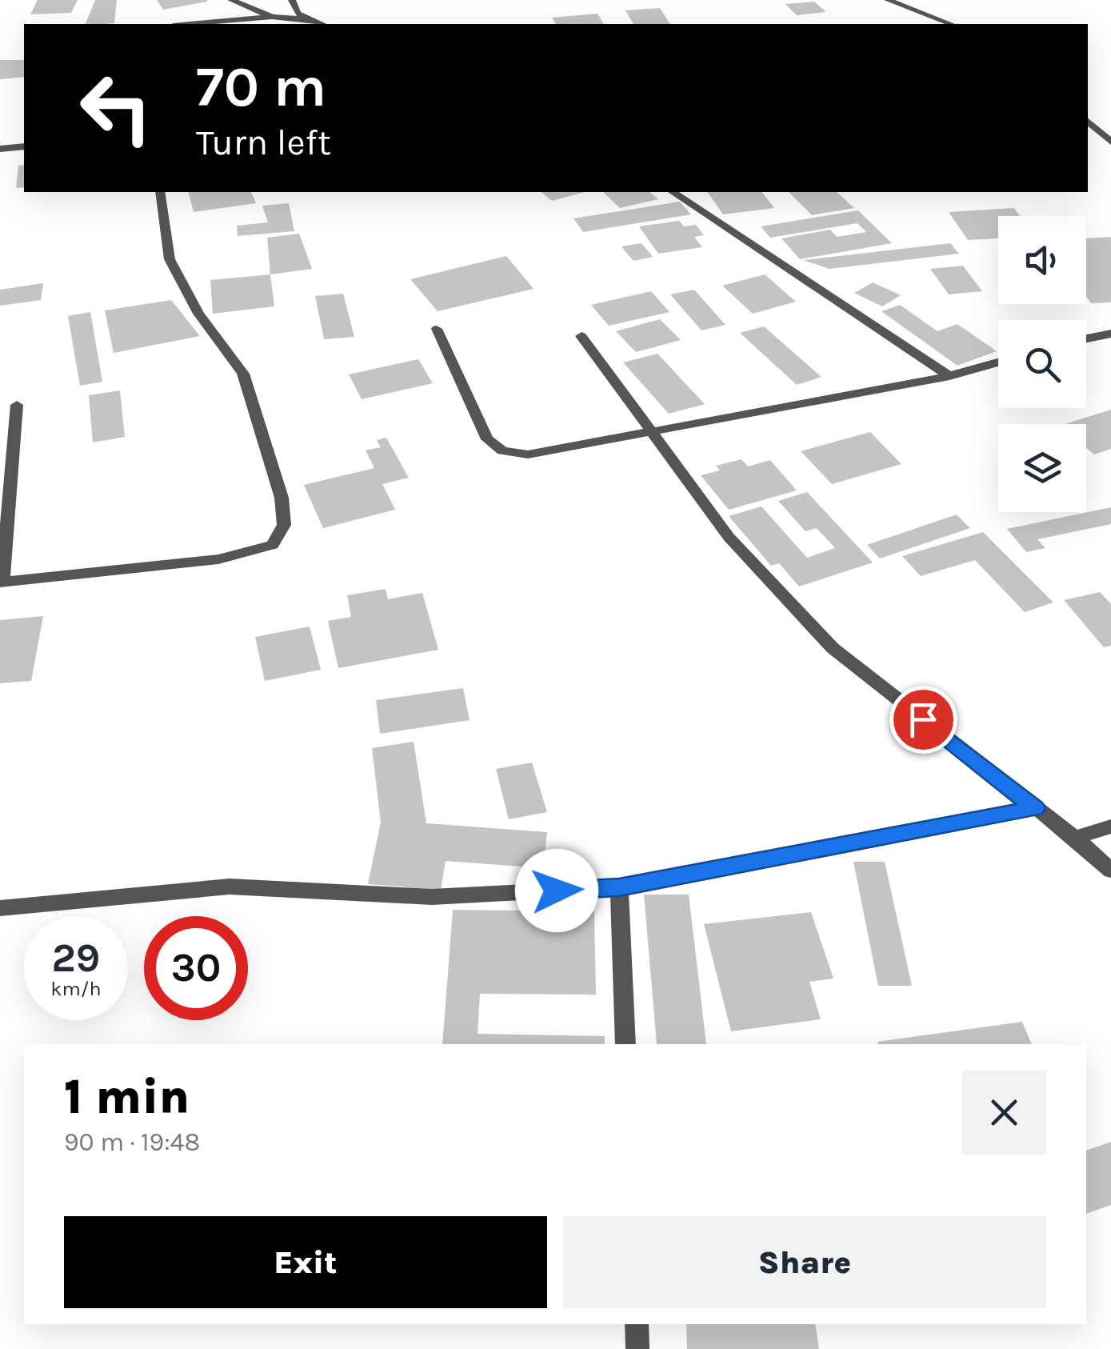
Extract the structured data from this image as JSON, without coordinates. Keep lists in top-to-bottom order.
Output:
{
  "page": {
    "turn": ["70 m", "Turn left"],
    "speed": "29 km/h",
    "limit": "30",
    "heading": ["1 min", "90 m · 19:48"],
    "buttons": ["Exit", "Share"]
  }
}
